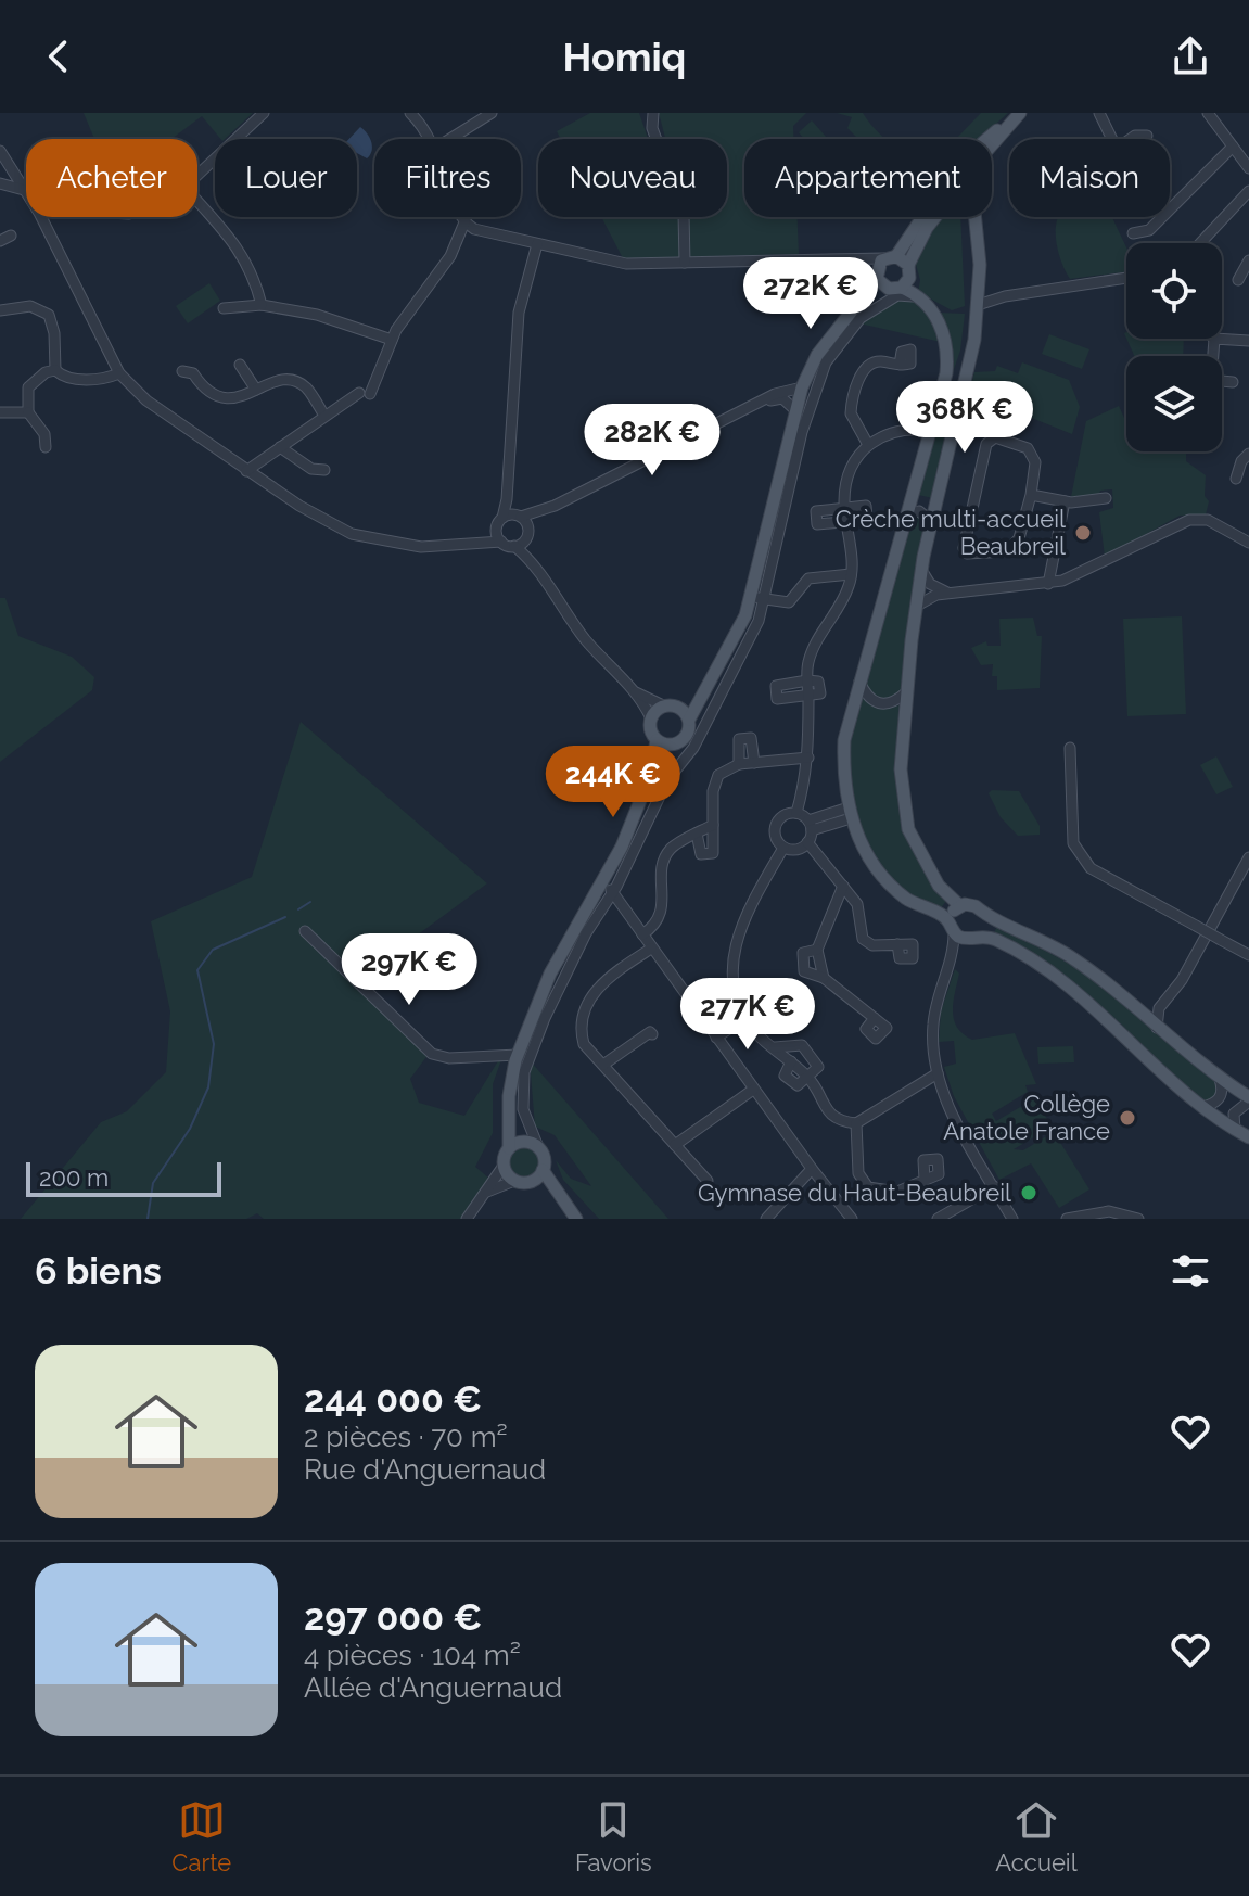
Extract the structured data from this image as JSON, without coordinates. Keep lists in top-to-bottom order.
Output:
{
  "places": ["Crèche multi-accueil Beaubreil", "Collège Anatole France", "Gymnase du Haut-Beaubreil"],
  "scale_bar": "200 m",
  "page": {
    "header": "Homiq",
    "chip": [
      "Acheter",
      "Louer",
      "Filtres",
      "Nouveau",
      "Appartement",
      "Maison"
    ],
    "price": [
      "272K €",
      "368K €",
      "282K €",
      "244K €",
      "297K €",
      "277K €"
    ],
    "scale": "200 m",
    "heading": "6 biens",
    "list": [
      {
        "name": "244 000 €",
        "note": "2 pièces · 70 m² · Rue d'Anguernaud"
      },
      {
        "name": "297 000 €",
        "note": "4 pièces · 104 m² · Allée d'Anguernaud"
      }
    ],
    "tabs": ["Carte", "Favoris", "Accueil"]
  }
}
